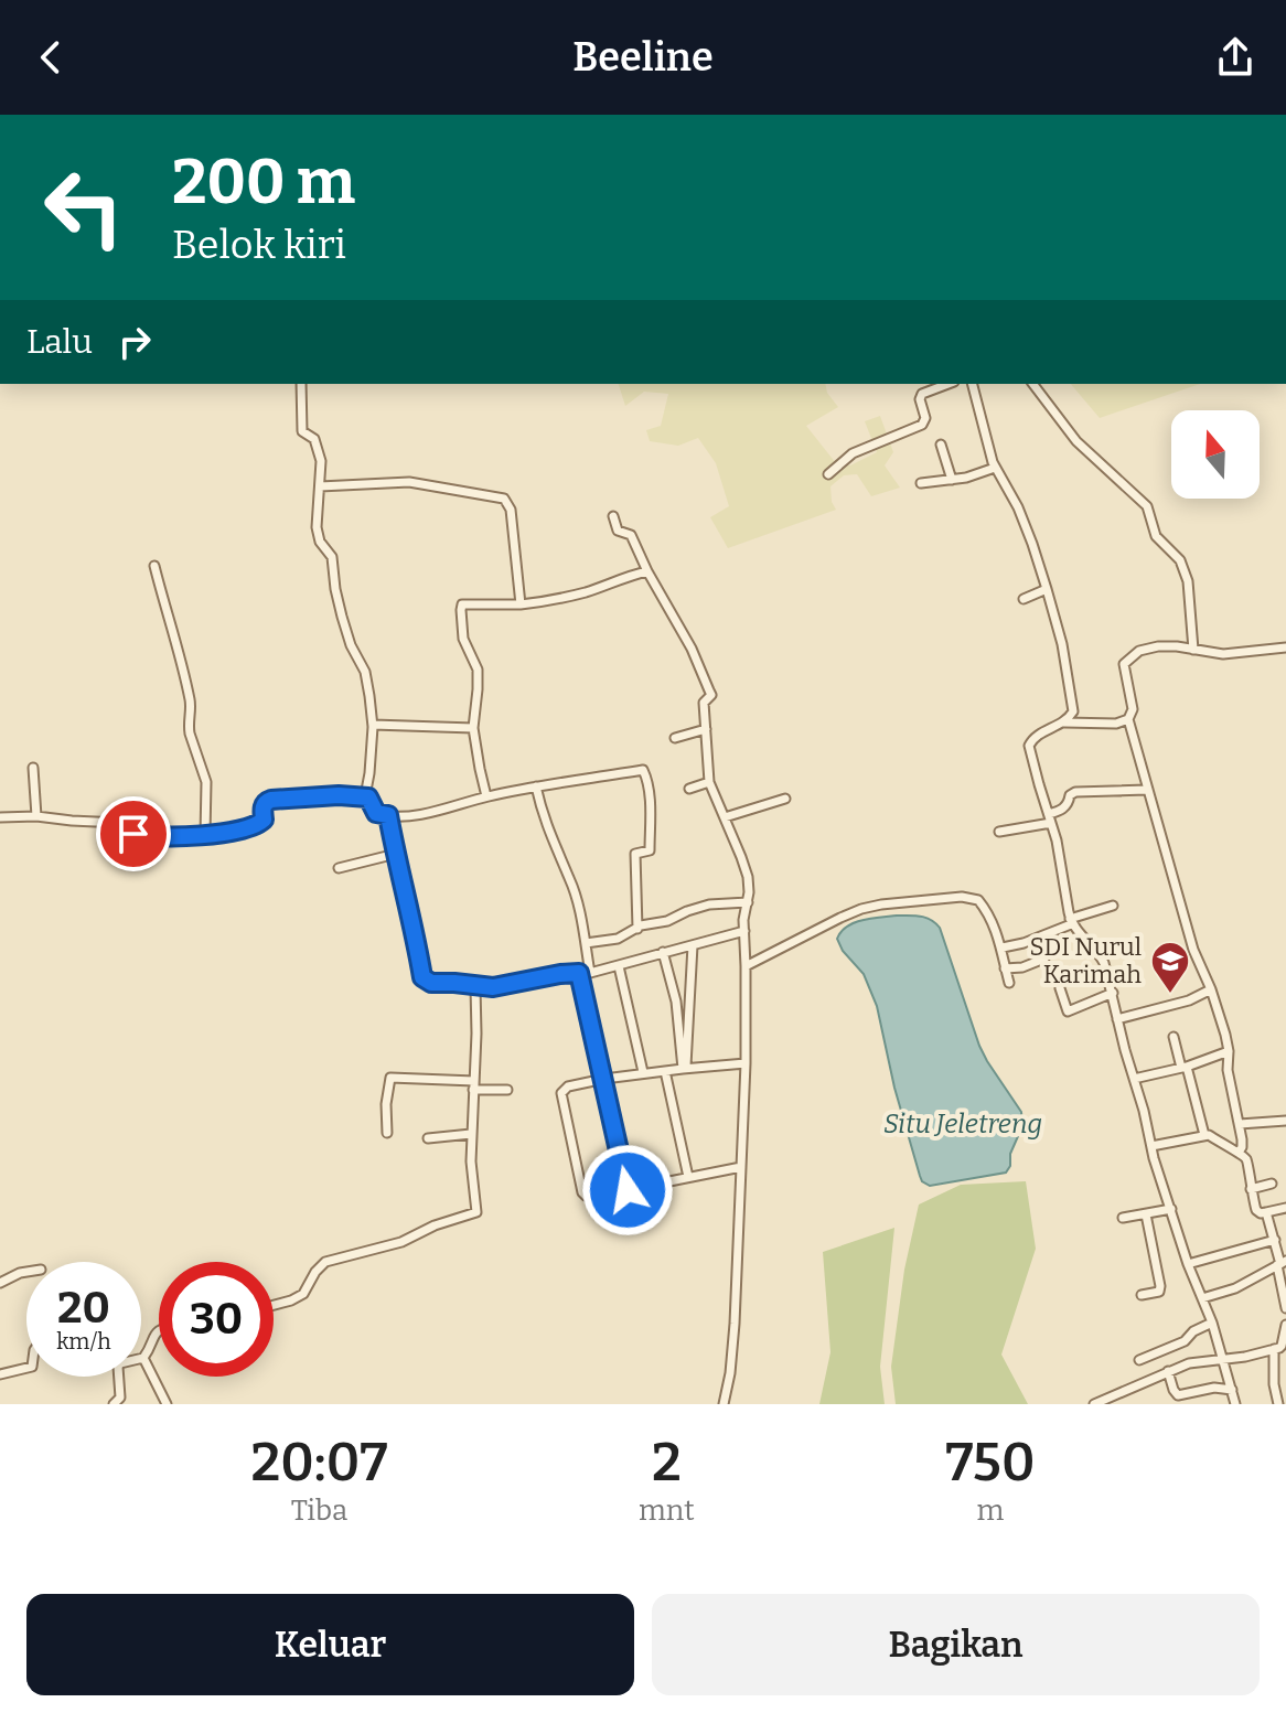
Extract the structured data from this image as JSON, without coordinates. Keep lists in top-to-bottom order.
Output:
{
  "water": ["Situ Jeletreng"],
  "places": {
    "school or university": ["SDI Nurul Karimah"]
  },
  "north": "top",
  "page": {
    "header": "Beeline",
    "turn": ["200 m", "Belok kiri"],
    "then": "Lalu",
    "speed": "20 km/h",
    "limit": "30",
    "eta": [
      "20:07",
      "Tiba",
      "2",
      "mnt",
      "750",
      "m"
    ],
    "buttons": ["Keluar", "Bagikan"]
  }
}
